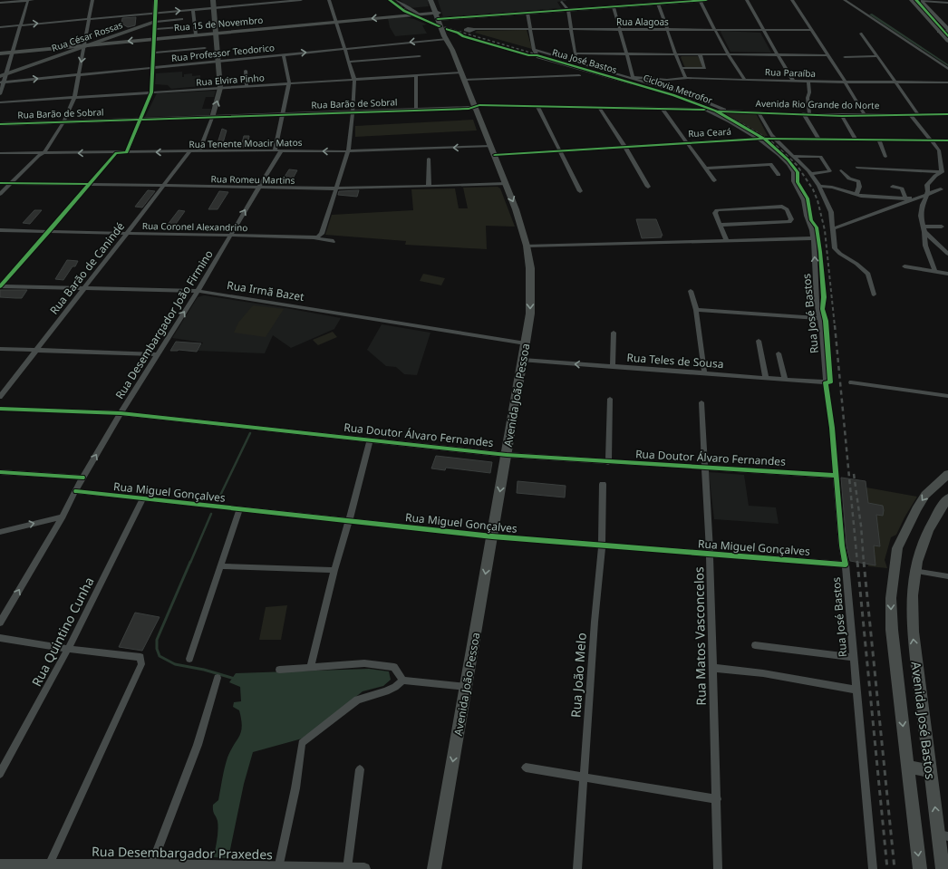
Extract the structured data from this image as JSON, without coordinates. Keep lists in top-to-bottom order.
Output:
{
  "streets": {
    "main road": [
      "Rua 15 de Novembro",
      "Rua César Rossas",
      "Rua Barão de Sobral",
      "Avenida João Pessoa",
      "Avenida José Bastos"
    ],
    "street": [
      "Rua Alagoas",
      "Rua Professor Teodorico",
      "Rua José Bastos",
      "Rua Paraíba",
      "Rua Elvira Pinho",
      "Avenida Rio Grande do Norte",
      "Rua Ceará",
      "Rua Tenente Moacir Matos",
      "Rua Romeu Martins",
      "Rua Coronel Alexandrino",
      "Rua Barão de Canindé",
      "Rua Irmã Bazet",
      "Rua Desembargador João Firmino",
      "Rua Teles de Sousa",
      "Rua Doutor Álvaro Fernandes",
      "Rua Miguel Gonçalves",
      "Rua Quintino Cunha",
      "Rua Matos Vasconcelos",
      "Rua João Melo",
      "Rua Desembargador Praxedes"
    ],
    "cycle path": ["Ciclovia Metrofor"]
  },
  "crossings": [
    ["Rua 15 de Novembro", "Rua César Rossas"],
    ["Rua 15 de Novembro", "Avenida João Pessoa"],
    ["Rua Professor Teodorico", "Rua Desembargador João Firmino"],
    ["Rua Professor Teodorico", "Avenida João Pessoa"],
    ["Rua José Bastos", "Rua Paraíba"],
    ["Rua José Bastos", "Rua Barão de Sobral"],
    ["Rua José Bastos", "Avenida Rio Grande do Norte"],
    ["Rua José Bastos", "Rua Ceará"],
    ["Rua José Bastos", "Rua Teles de Sousa"],
    ["Rua José Bastos", "Rua Doutor Álvaro Fernandes"],
    ["Rua José Bastos", "Rua Miguel Gonçalves"],
    ["Rua Elvira Pinho", "Rua Desembargador João Firmino"],
    ["Rua Elvira Pinho", "Avenida João Pessoa"],
    ["Rua Barão de Sobral", "Avenida Rio Grande do Norte"],
    ["Rua Barão de Sobral", "Rua Desembargador João Firmino"],
    ["Rua Barão de Sobral", "Avenida João Pessoa"],
    ["Rua Ceará", "Avenida João Pessoa"],
    ["Rua Tenente Moacir Matos", "Rua Barão de Canindé"],
    ["Rua Tenente Moacir Matos", "Rua Desembargador João Firmino"],
    ["Rua Tenente Moacir Matos", "Avenida João Pessoa"],
    ["Rua Romeu Martins", "Rua Barão de Canindé"],
    ["Rua Romeu Martins", "Rua Desembargador João Firmino"],
    ["Rua Romeu Martins", "Avenida João Pessoa"],
    ["Rua Coronel Alexandrino", "Rua Barão de Canindé"],
    ["Rua Coronel Alexandrino", "Rua Desembargador João Firmino"],
    ["Rua Barão de Canindé", "Rua Irmã Bazet"],
    ["Rua Irmã Bazet", "Rua Desembargador João Firmino"],
    ["Rua Irmã Bazet", "Avenida João Pessoa"],
    ["Rua Desembargador João Firmino", "Rua Doutor Álvaro Fernandes"],
    ["Rua Desembargador João Firmino", "Rua Miguel Gonçalves"],
    ["Rua Teles de Sousa", "Avenida João Pessoa"],
    ["Avenida João Pessoa", "Rua Doutor Álvaro Fernandes"],
    ["Avenida João Pessoa", "Rua Miguel Gonçalves"],
    ["Rua Doutor Álvaro Fernandes", "Rua Matos Vasconcelos"],
    ["Rua Miguel Gonçalves", "Rua Quintino Cunha"],
    ["Rua Miguel Gonçalves", "Rua Matos Vasconcelos"],
    ["Rua Miguel Gonçalves", "Rua João Melo"]
  ],
  "one_way": [
    "Rua 15 de Novembro",
    "Rua Tenente Moacir Matos",
    "Rua Desembargador João Firmino",
    "Avenida João Pessoa"
  ]
}
